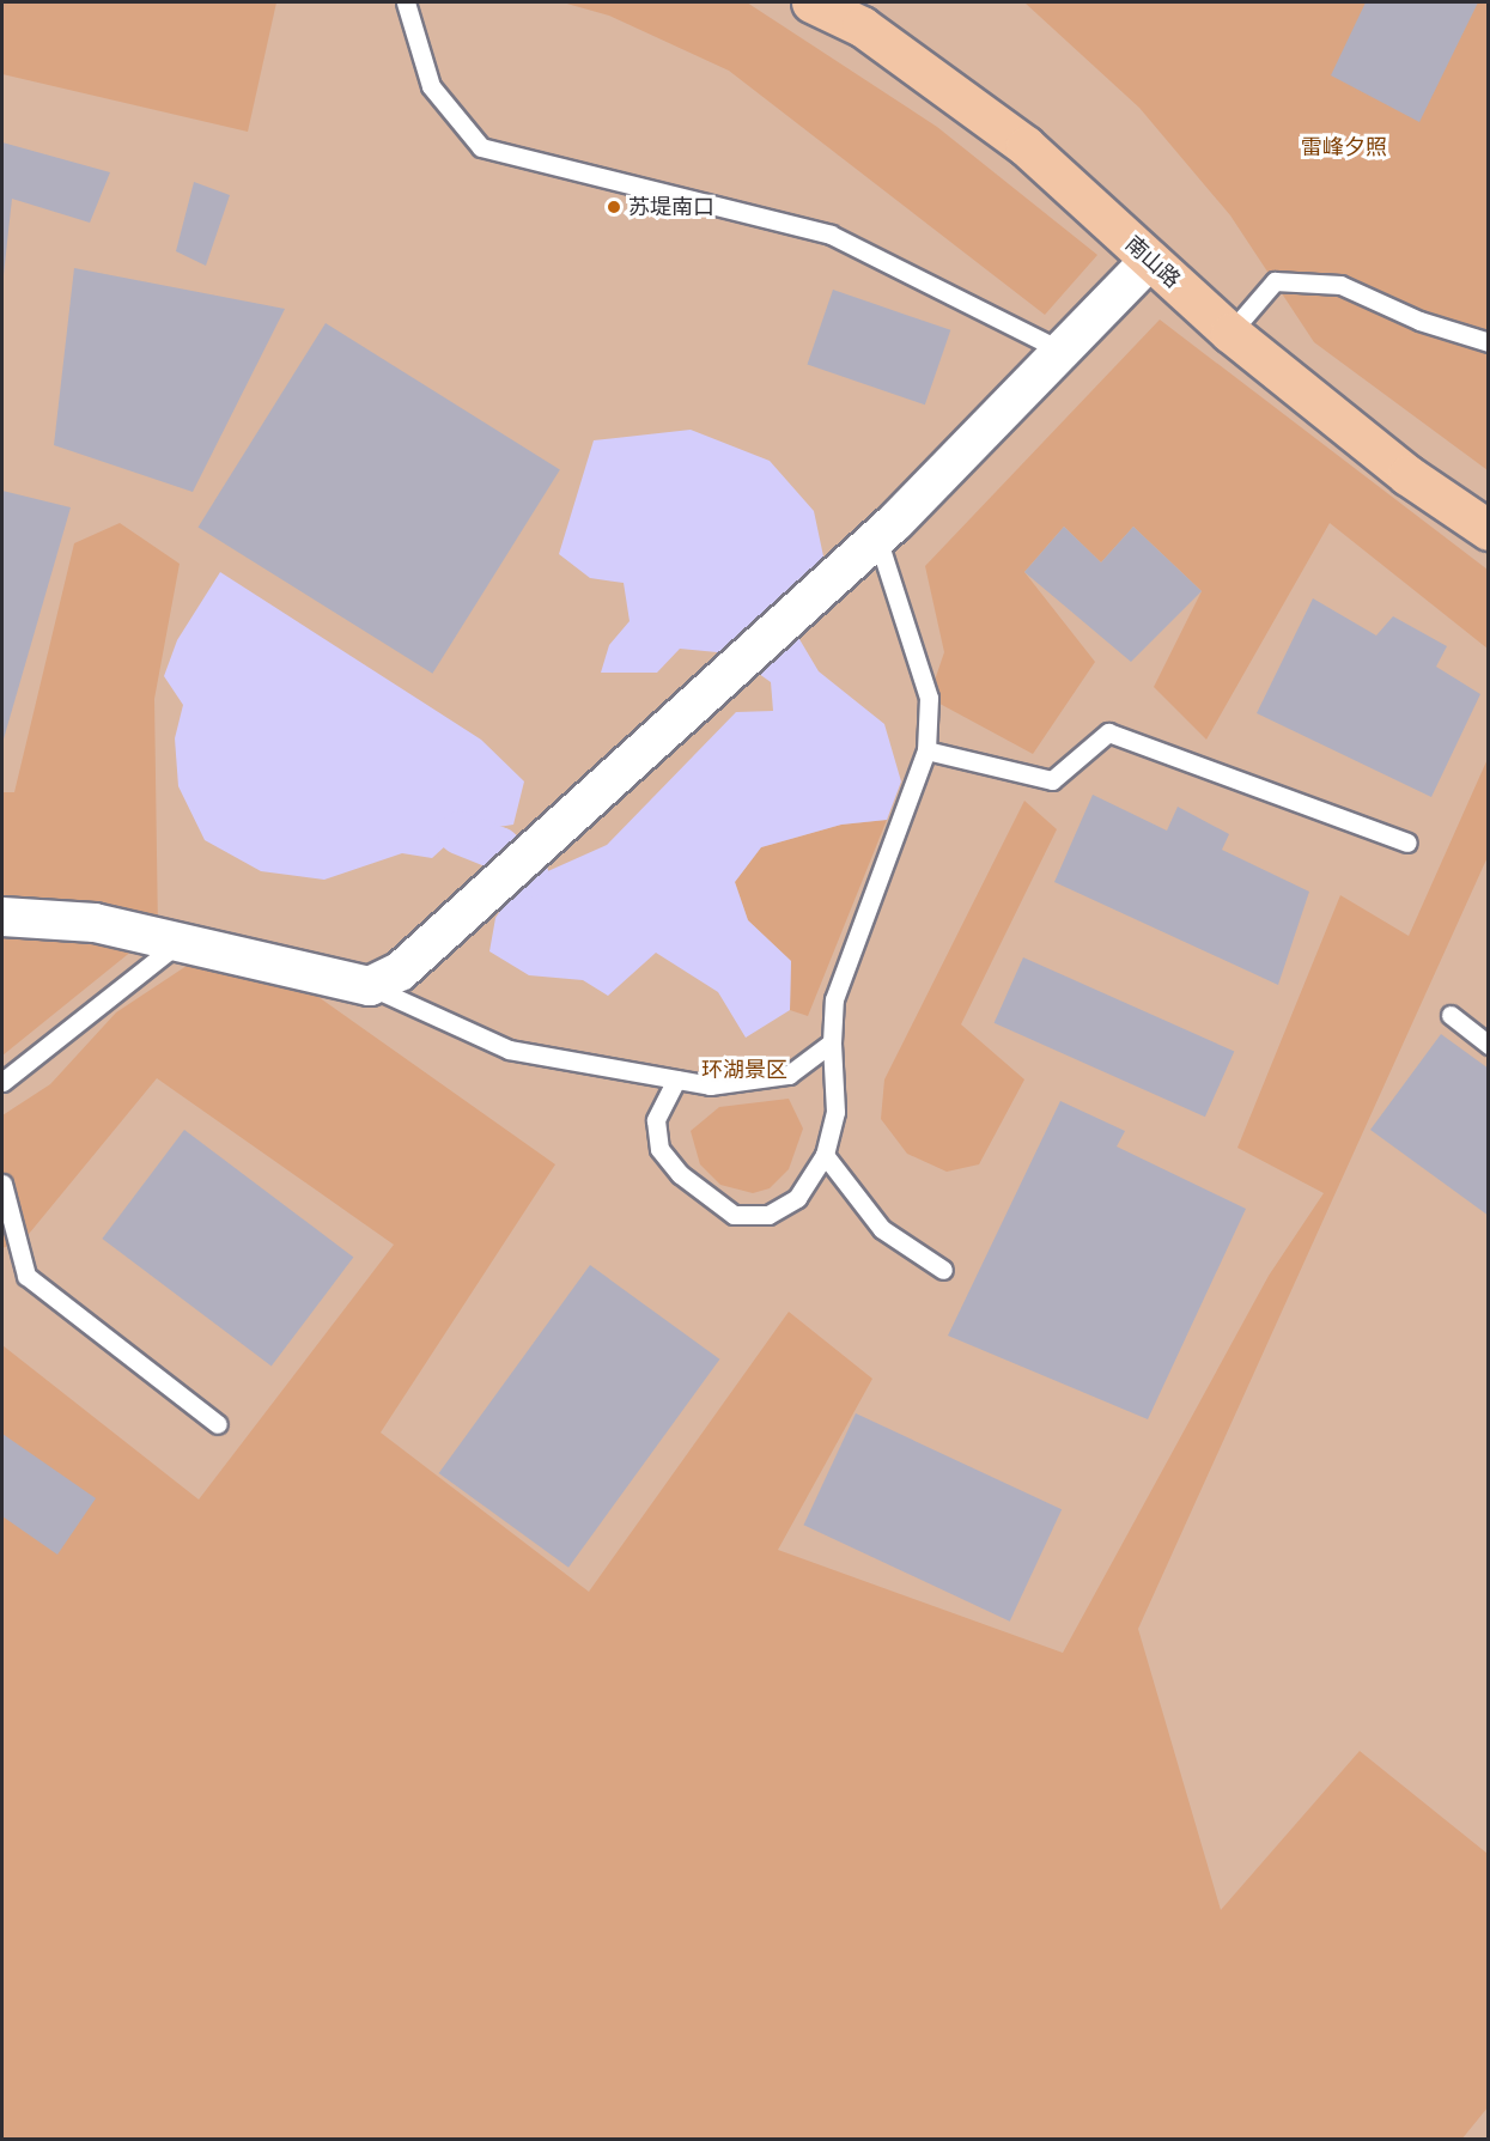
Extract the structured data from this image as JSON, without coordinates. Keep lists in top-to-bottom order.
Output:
{
  "streets": {
    "main road": ["南山路"]
  },
  "parks": ["雷峰夕照", "环湖景区"],
  "places": ["苏堤南口"]
}
